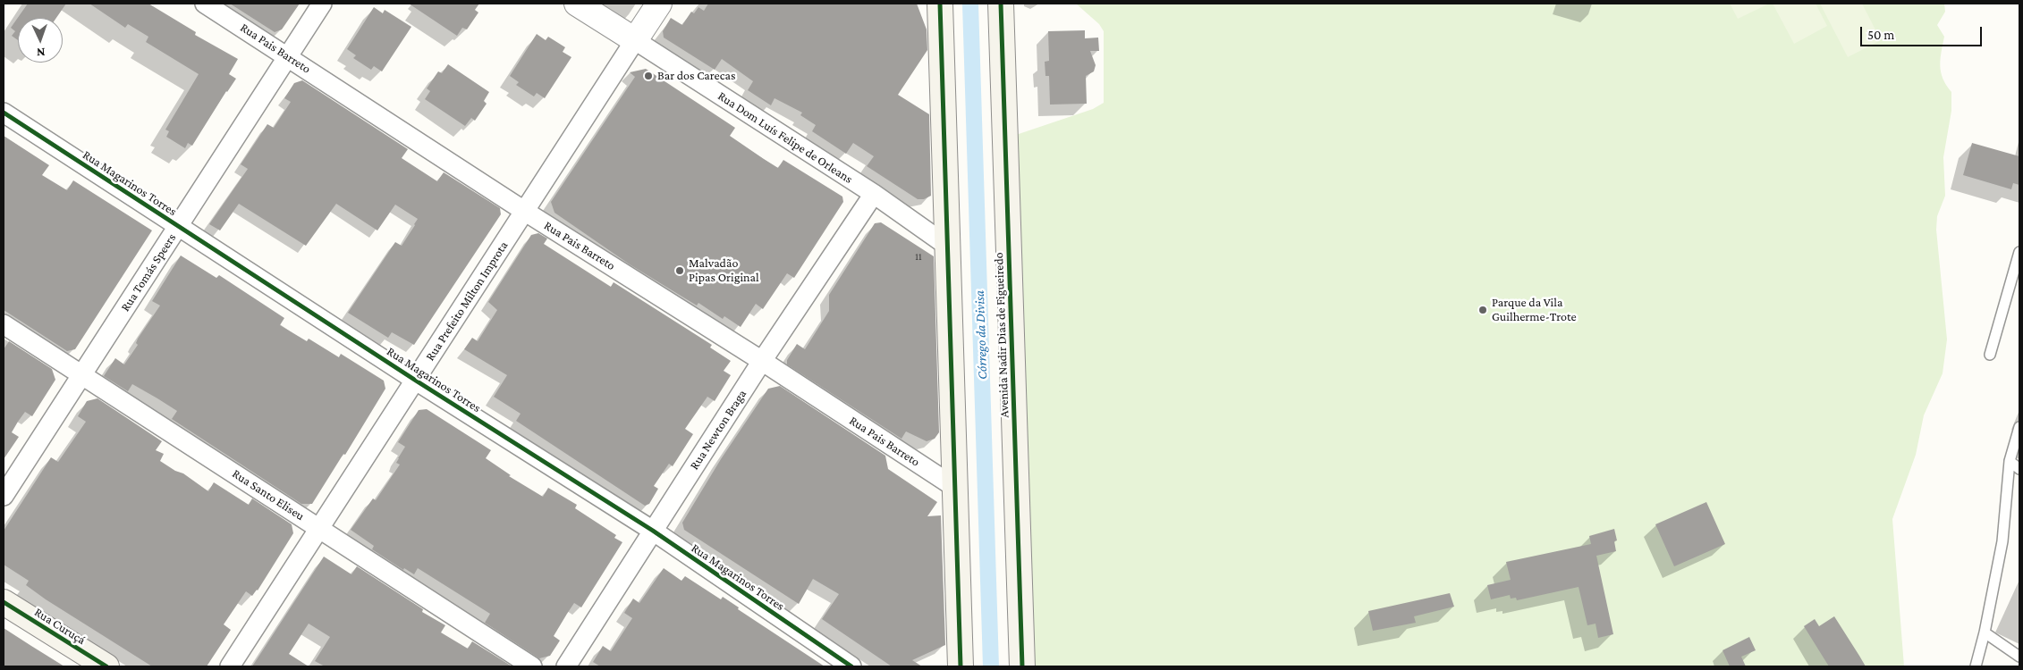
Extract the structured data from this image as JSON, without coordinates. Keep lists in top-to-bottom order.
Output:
{
  "streets": {
    "main road": ["Avenida Nadir Dias de Figueiredo", "Rua Curuçá"],
    "street": [
      "Rua Pais Barreto",
      "Rua Dom Luís Felipe de Orleans",
      "Rua Magarinos Torres",
      "Rua Tomás Speers",
      "Rua Prefeito Milton Improta",
      "Rua Newton Braga",
      "Rua Santo Eliseu"
    ]
  },
  "crossings": [
    ["Rua Pais Barreto", "Rua Tomás Speers"],
    ["Rua Pais Barreto", "Rua Prefeito Milton Improta"],
    ["Rua Pais Barreto", "Rua Newton Braga"],
    ["Rua Dom Luís Felipe de Orleans", "Rua Prefeito Milton Improta"],
    ["Rua Dom Luís Felipe de Orleans", "Rua Newton Braga"],
    ["Rua Magarinos Torres", "Rua Tomás Speers"],
    ["Rua Magarinos Torres", "Rua Prefeito Milton Improta"],
    ["Rua Magarinos Torres", "Rua Newton Braga"],
    ["Rua Tomás Speers", "Rua Santo Eliseu"],
    ["Rua Prefeito Milton Improta", "Rua Santo Eliseu"]
  ],
  "water": ["Córrego da Divisa"],
  "places": ["Bar dos Carecas", "Malvadão Pipas Original", "Parque da Vila Guilherme-Trote"],
  "house_numbers": ["11"],
  "scale_bar": "50 m",
  "north": "bottom"
}
